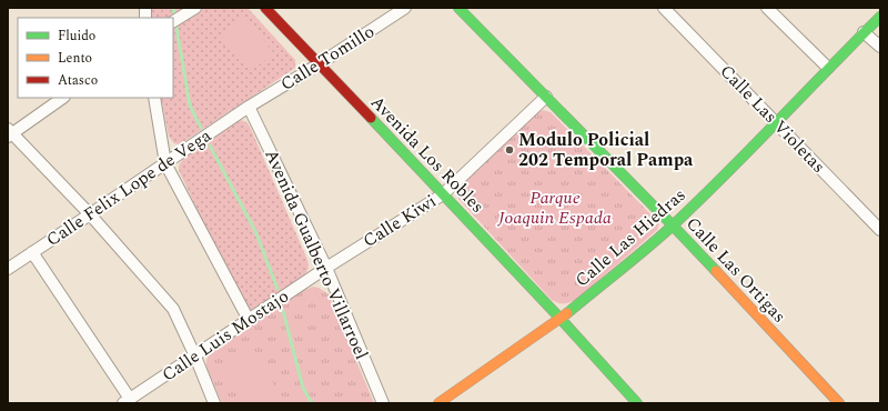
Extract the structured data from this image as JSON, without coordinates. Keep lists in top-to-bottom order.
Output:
{
  "streets": {
    "street": [
      "Calle Tomillo",
      "Calle Las Violetas",
      "Avenida Los Robles",
      "Calle Felix Lope de Vega",
      "Calle Kiwi",
      "Calle Las Hiedras",
      "Avenida Gualberto Villarroel",
      "Calle Las Ortigas",
      "Calle Luis Mostajo"
    ]
  },
  "crossings": [
    ["Calle Tomillo", "Avenida Los Robles"],
    ["Calle Tomillo", "Calle Felix Lope de Vega"],
    ["Calle Tomillo", "Avenida Gualberto Villarroel"],
    ["Calle Las Violetas", "Calle Las Hiedras"],
    ["Avenida Los Robles", "Calle Kiwi"],
    ["Avenida Los Robles", "Calle Las Hiedras"],
    ["Calle Felix Lope de Vega", "Avenida Gualberto Villarroel"],
    ["Calle Kiwi", "Avenida Gualberto Villarroel"],
    ["Calle Kiwi", "Calle Las Ortigas"],
    ["Calle Kiwi", "Calle Luis Mostajo"],
    ["Calle Las Hiedras", "Calle Las Ortigas"],
    ["Avenida Gualberto Villarroel", "Calle Luis Mostajo"]
  ],
  "parks": ["Parque Joaquin Espada"],
  "places": ["Modulo Policial 202 Temporal Pampa"],
  "legend": ["Fluido", "Lento", "Atasco"]
}
